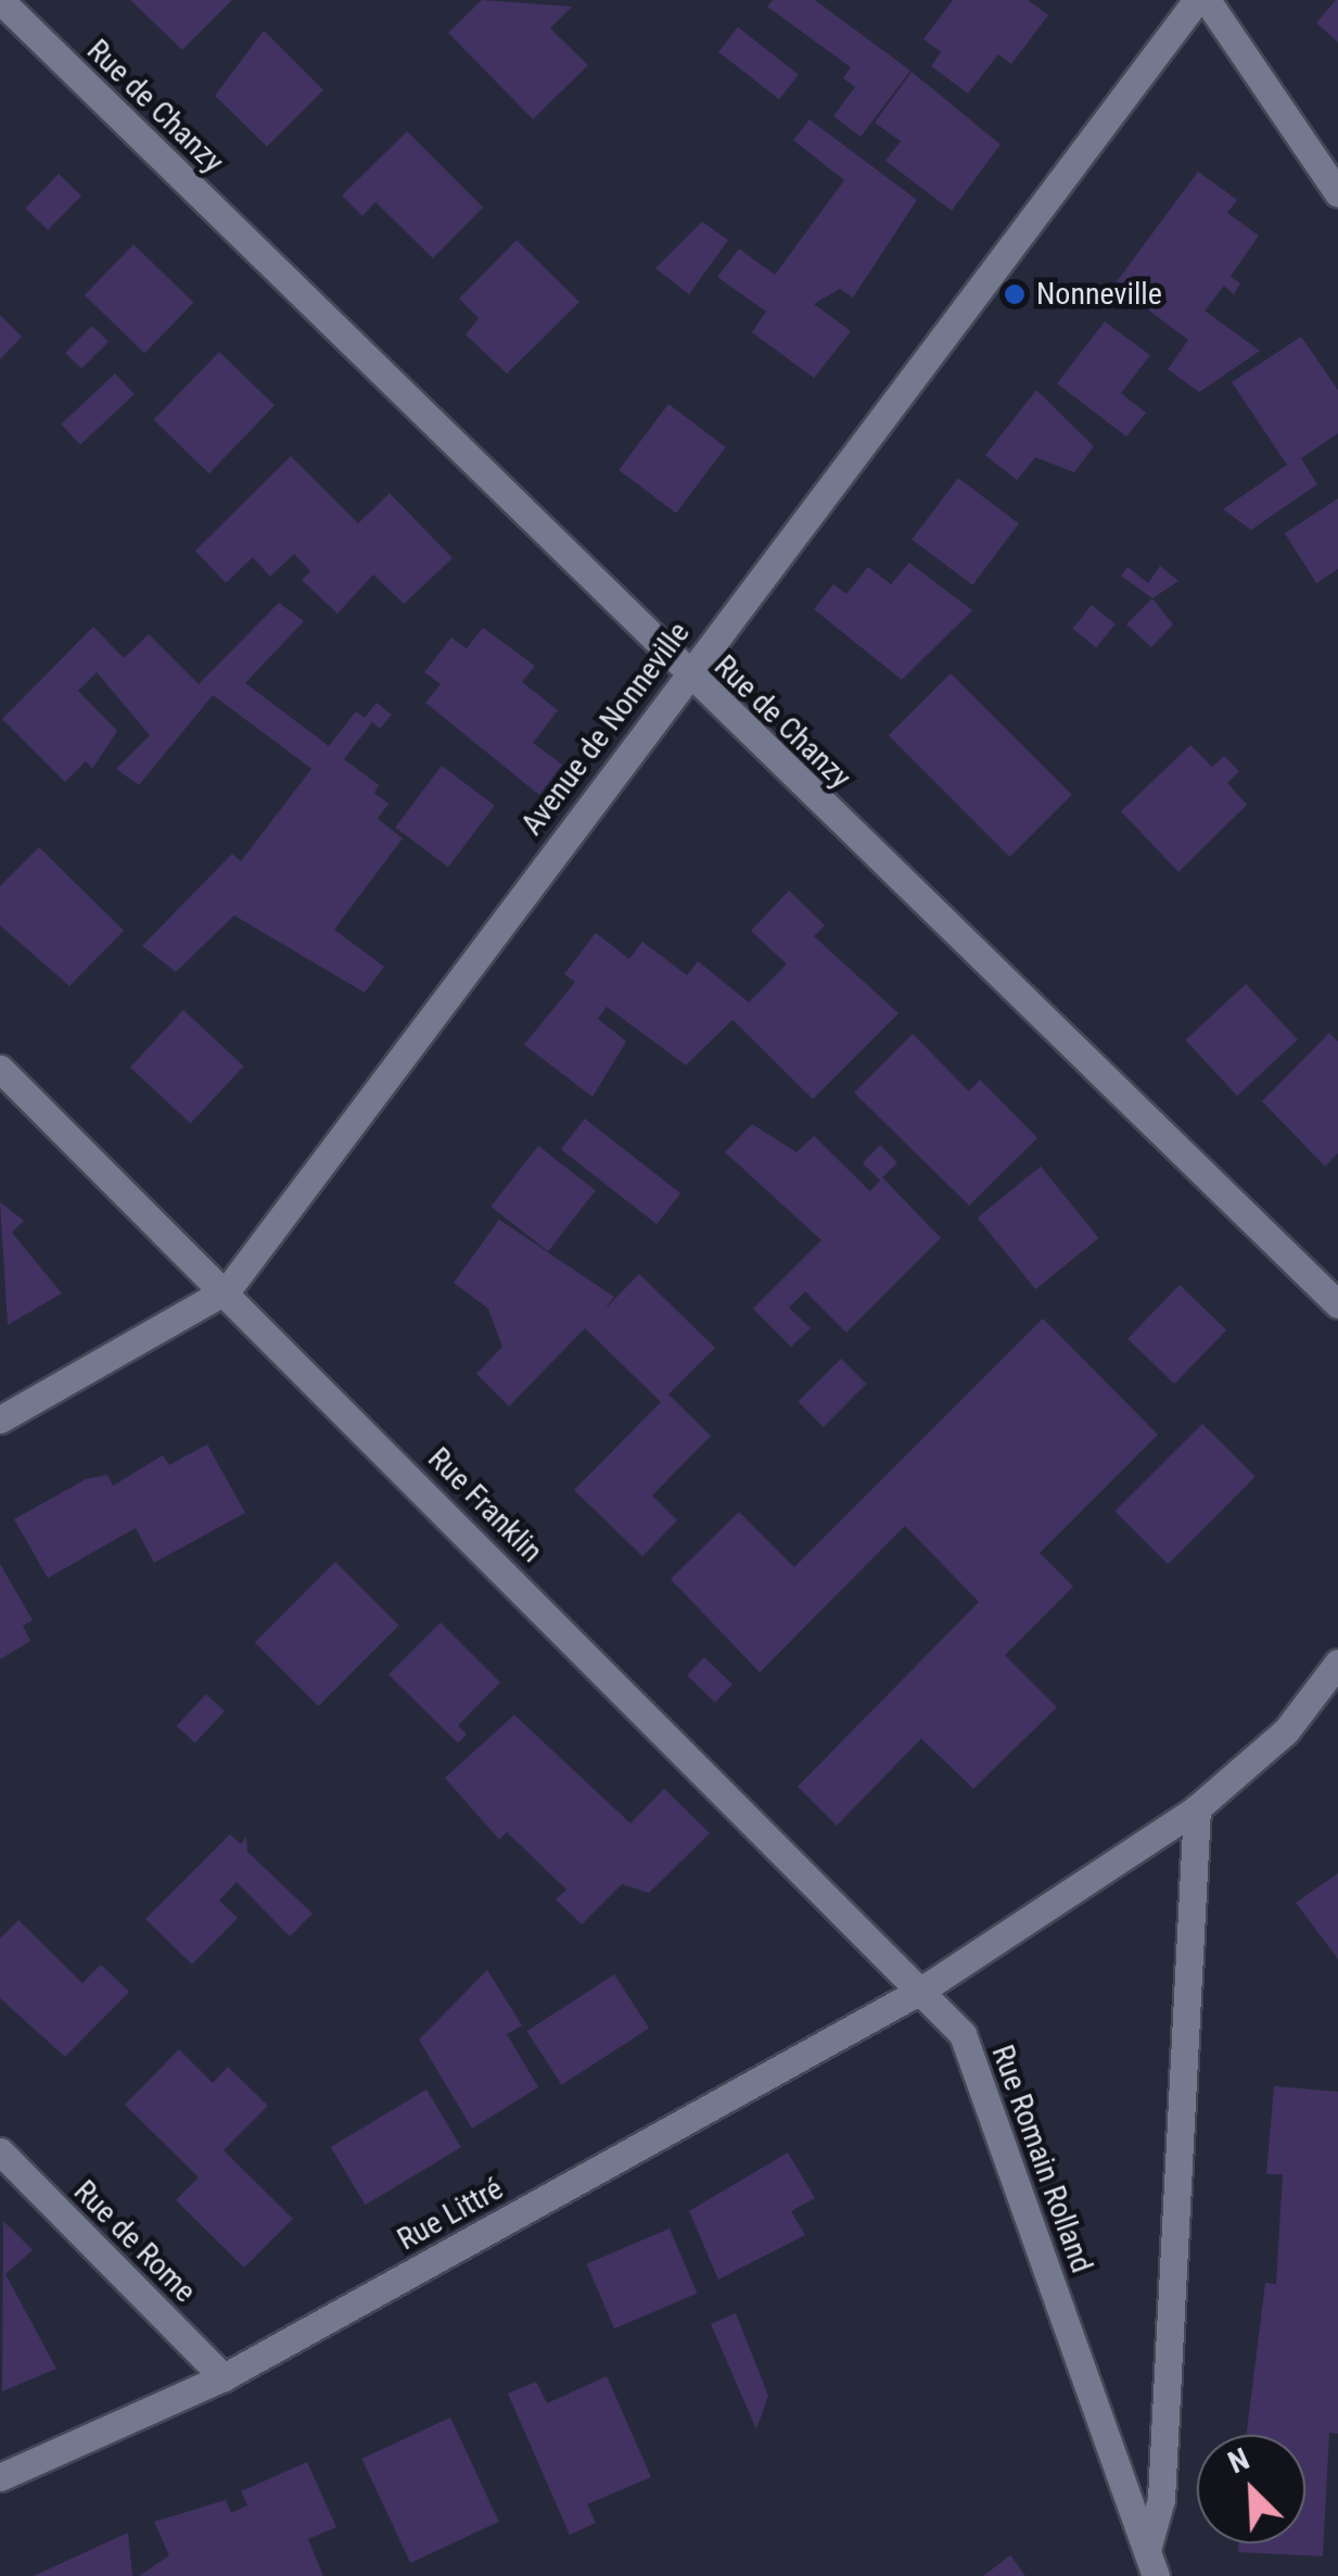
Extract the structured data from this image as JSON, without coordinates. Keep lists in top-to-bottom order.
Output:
{
  "streets": {
    "street": [
      "Rue de Chanzy",
      "Avenue de Nonneville",
      "Rue Franklin",
      "Rue Romain Rolland",
      "Rue Littré",
      "Rue de Rome"
    ]
  },
  "crossings": [
    ["Rue de Chanzy", "Avenue de Nonneville"],
    ["Avenue de Nonneville", "Rue Franklin"],
    ["Rue Franklin", "Rue Romain Rolland"],
    ["Rue Franklin", "Rue Littré"],
    ["Rue Romain Rolland", "Rue Littré"],
    ["Rue Littré", "Rue de Rome"]
  ],
  "places": ["Nonneville"],
  "north": "top left"
}
